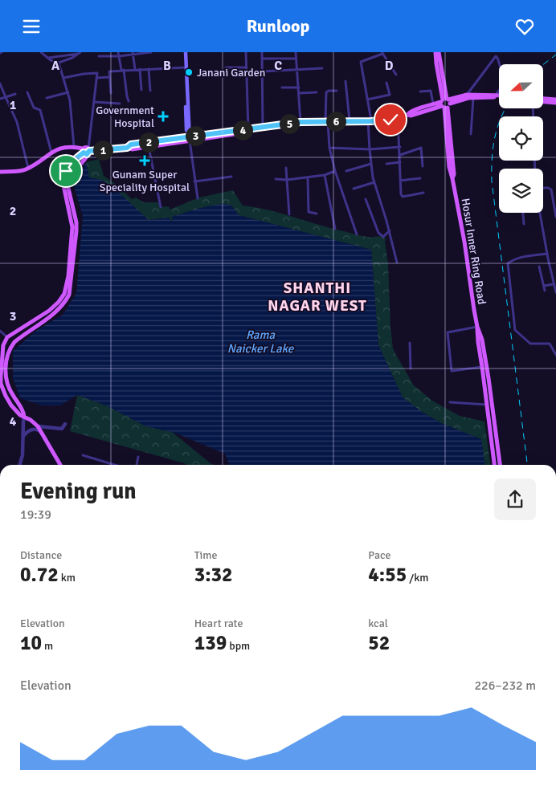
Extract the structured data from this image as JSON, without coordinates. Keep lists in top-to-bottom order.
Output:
{
  "streets": {
    "main road": ["Hosur Inner Ring Road"]
  },
  "districts": ["SHANTHI NAGAR WEST"],
  "water": ["Rama Naicker Lake"],
  "places": {
    "other": ["Janani Garden"],
    "health": ["Government Hospital", "Gunam Super Speciality Hospital"]
  },
  "north": "left",
  "page": {
    "header": "Runloop",
    "pins": [
      "6",
      "5",
      "4",
      "3",
      "2",
      "1"
    ],
    "heading": ["Evening run", "19:39"],
    "stats": [
      ["Distance", "0.72 km"],
      ["Time", "3:32"],
      ["Pace", "4:55 /km"],
      ["Elevation", "10 m"],
      ["Heart rate", "139 bpm"],
      ["kcal", "52"]
    ],
    "chart": ["Elevation", "226–232 m"]
  },
  "grid": {
    "columns": [
      "A",
      "B",
      "C",
      "D"
    ],
    "rows": [
      "1",
      "2",
      "3",
      "4"
    ]
  }
}
